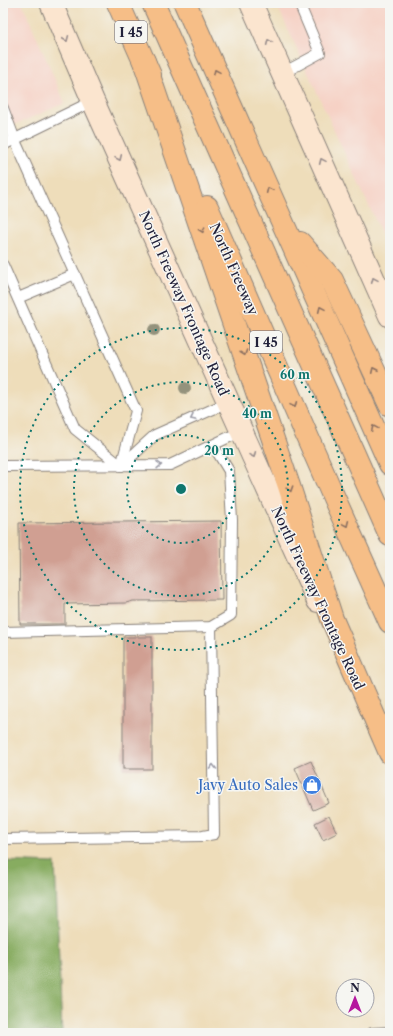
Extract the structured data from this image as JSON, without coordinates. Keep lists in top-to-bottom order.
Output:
{
  "streets": {
    "highway": ["I 45", "North Freeway"],
    "main road": ["North Freeway Frontage Road"]
  },
  "places": {
    "shop": ["Javy Auto Sales"]
  },
  "north": "top",
  "rings": ["60 m", "40 m", "20 m"]
}
